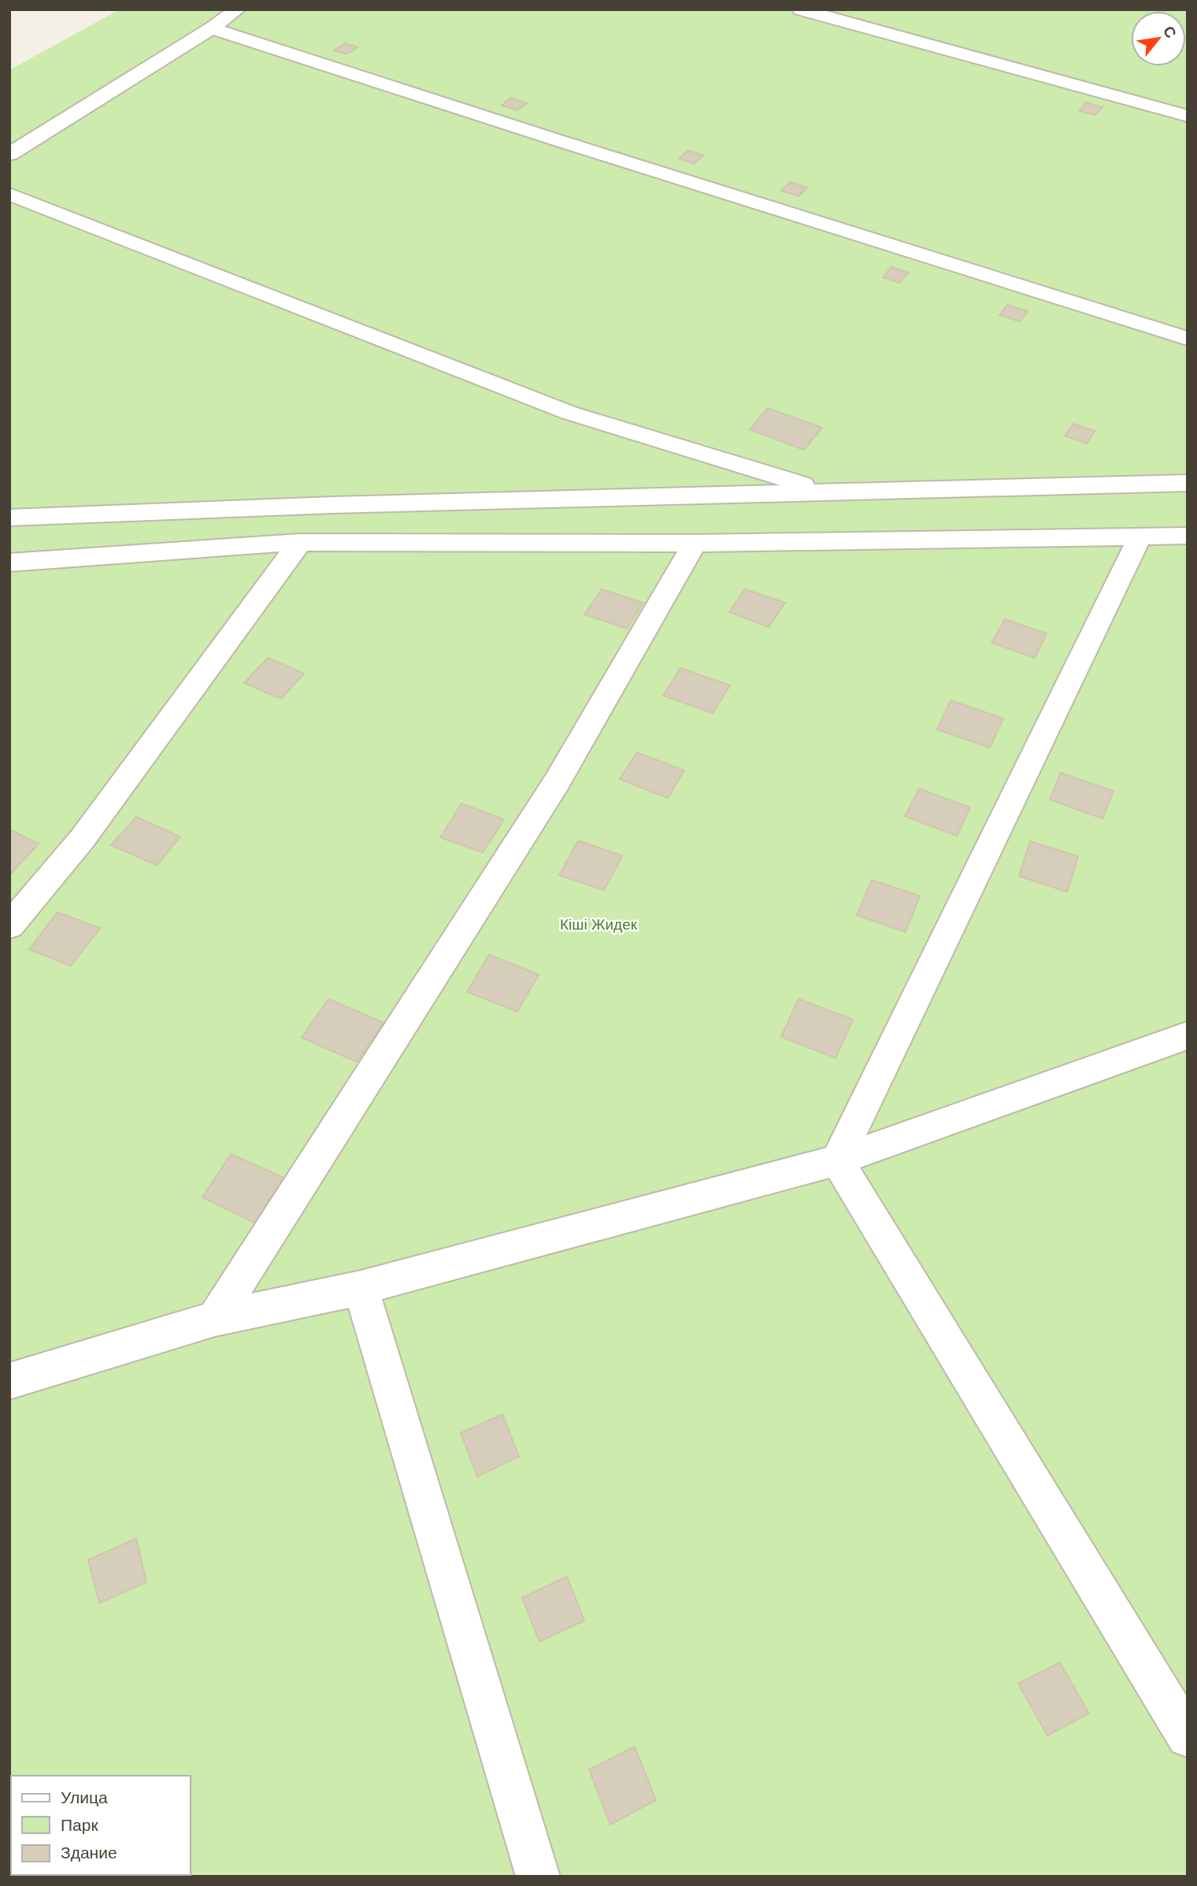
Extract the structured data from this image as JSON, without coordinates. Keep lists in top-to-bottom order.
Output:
{
  "parks": ["Кіші Жидек"],
  "legend": ["Улица", "Парк", "Здание"],
  "north": "top right"
}
